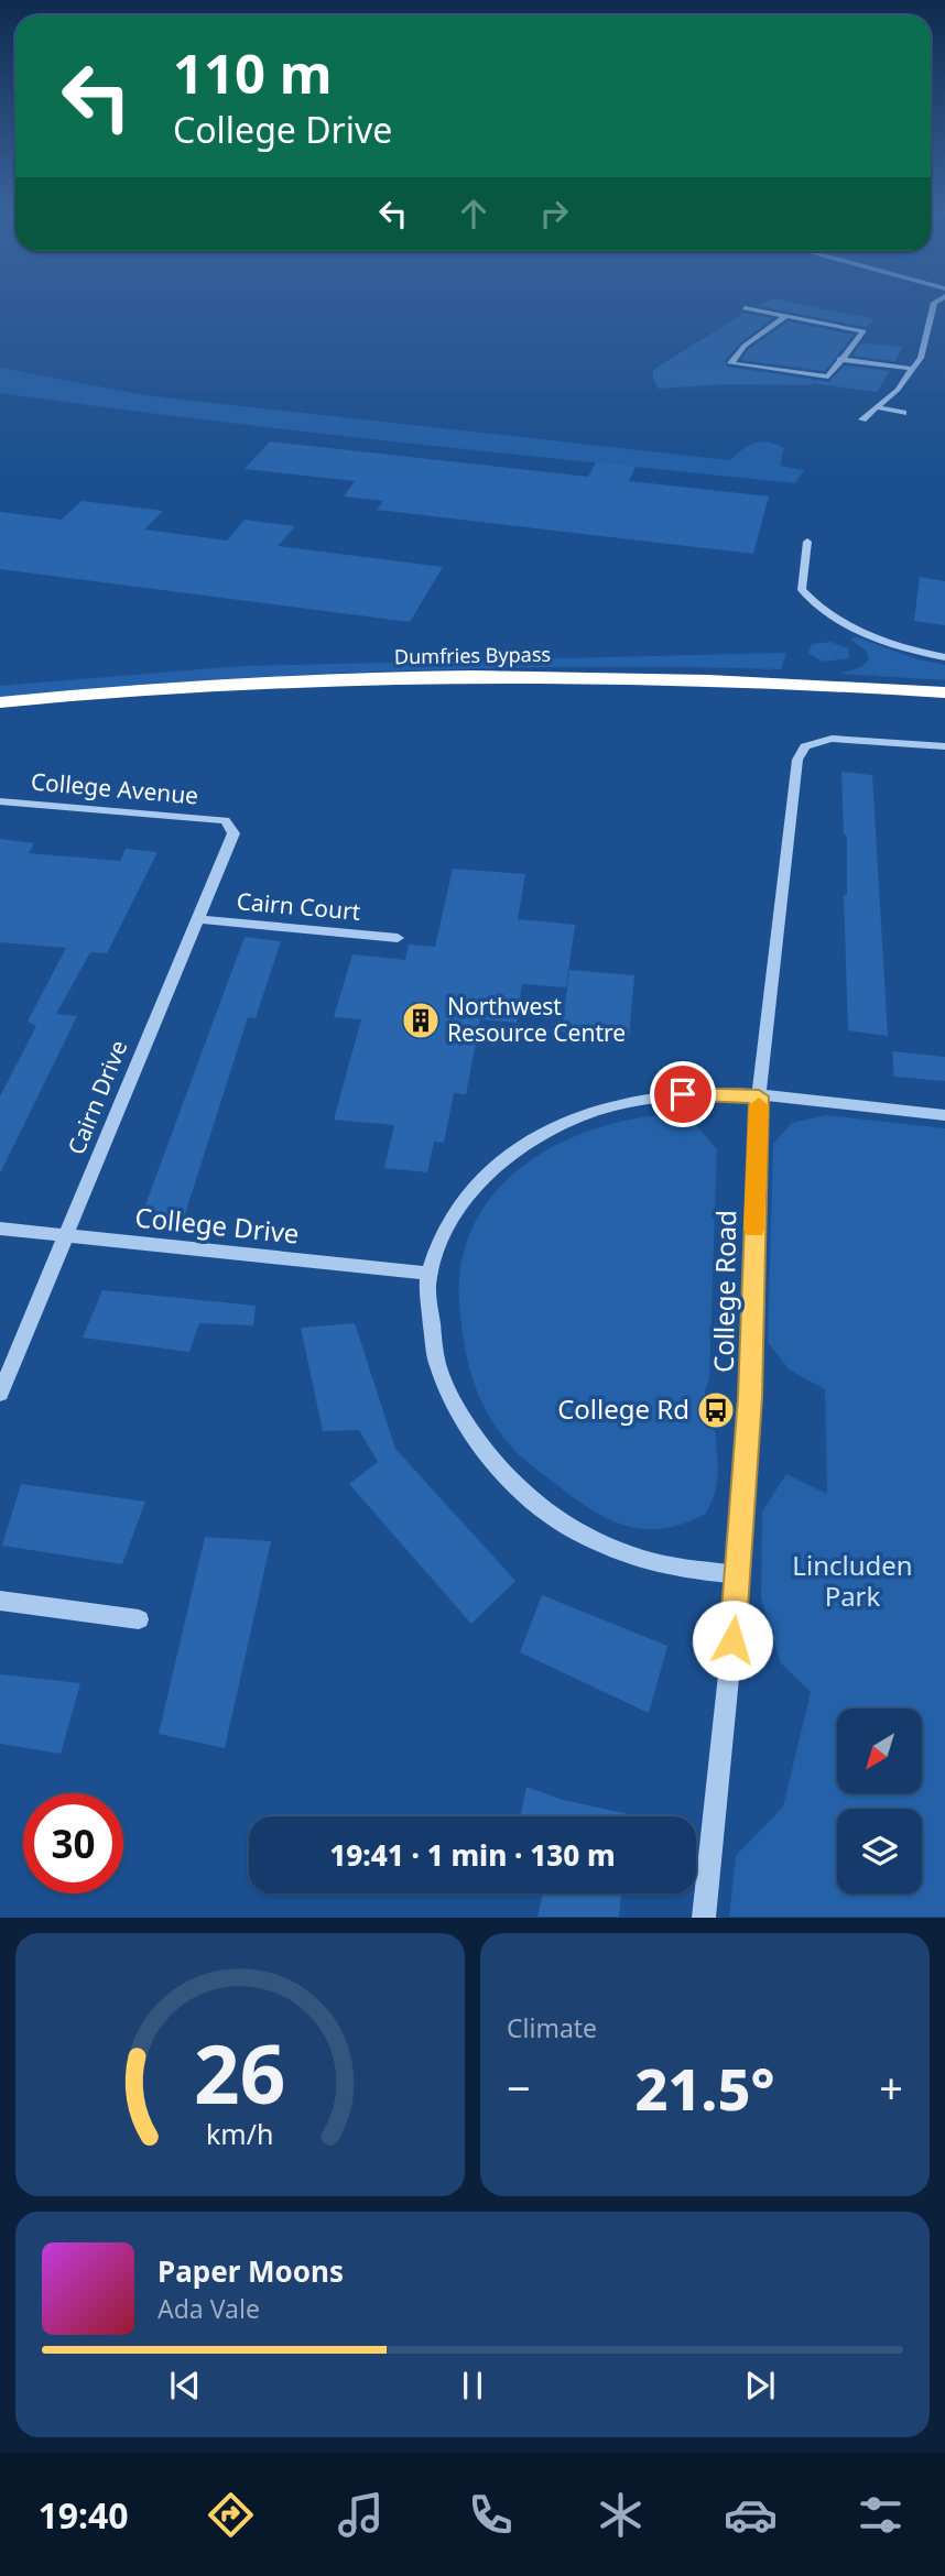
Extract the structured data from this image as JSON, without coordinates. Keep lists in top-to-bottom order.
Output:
{
  "streets": {
    "highway": ["Dumfries Bypass"],
    "street": [
      "College Avenue",
      "Cairn Court",
      "Cairn Drive",
      "College Drive",
      "College Road"
    ]
  },
  "crossings": [
    ["College Avenue", "Cairn Drive"],
    ["Cairn Court", "Cairn Drive"],
    ["Cairn Drive", "College Drive"]
  ],
  "parks": ["Lincluden Park"],
  "places": {
    "building": ["Northwest Resource Centre"],
    "bus stop": ["College Rd"]
  },
  "north": "bottom left",
  "page": {
    "turn": ["110 m", "College Drive"],
    "limit": "30",
    "trip": "19:41 · 1 min · 130 m",
    "tile": "Climate",
    "heat": ["−", "21.5°", "+"],
    "song": ["Paper Moons", "Ada Vale"],
    "tabs": "19:40",
    "gauge": ["26", "km/h"]
  }
}
